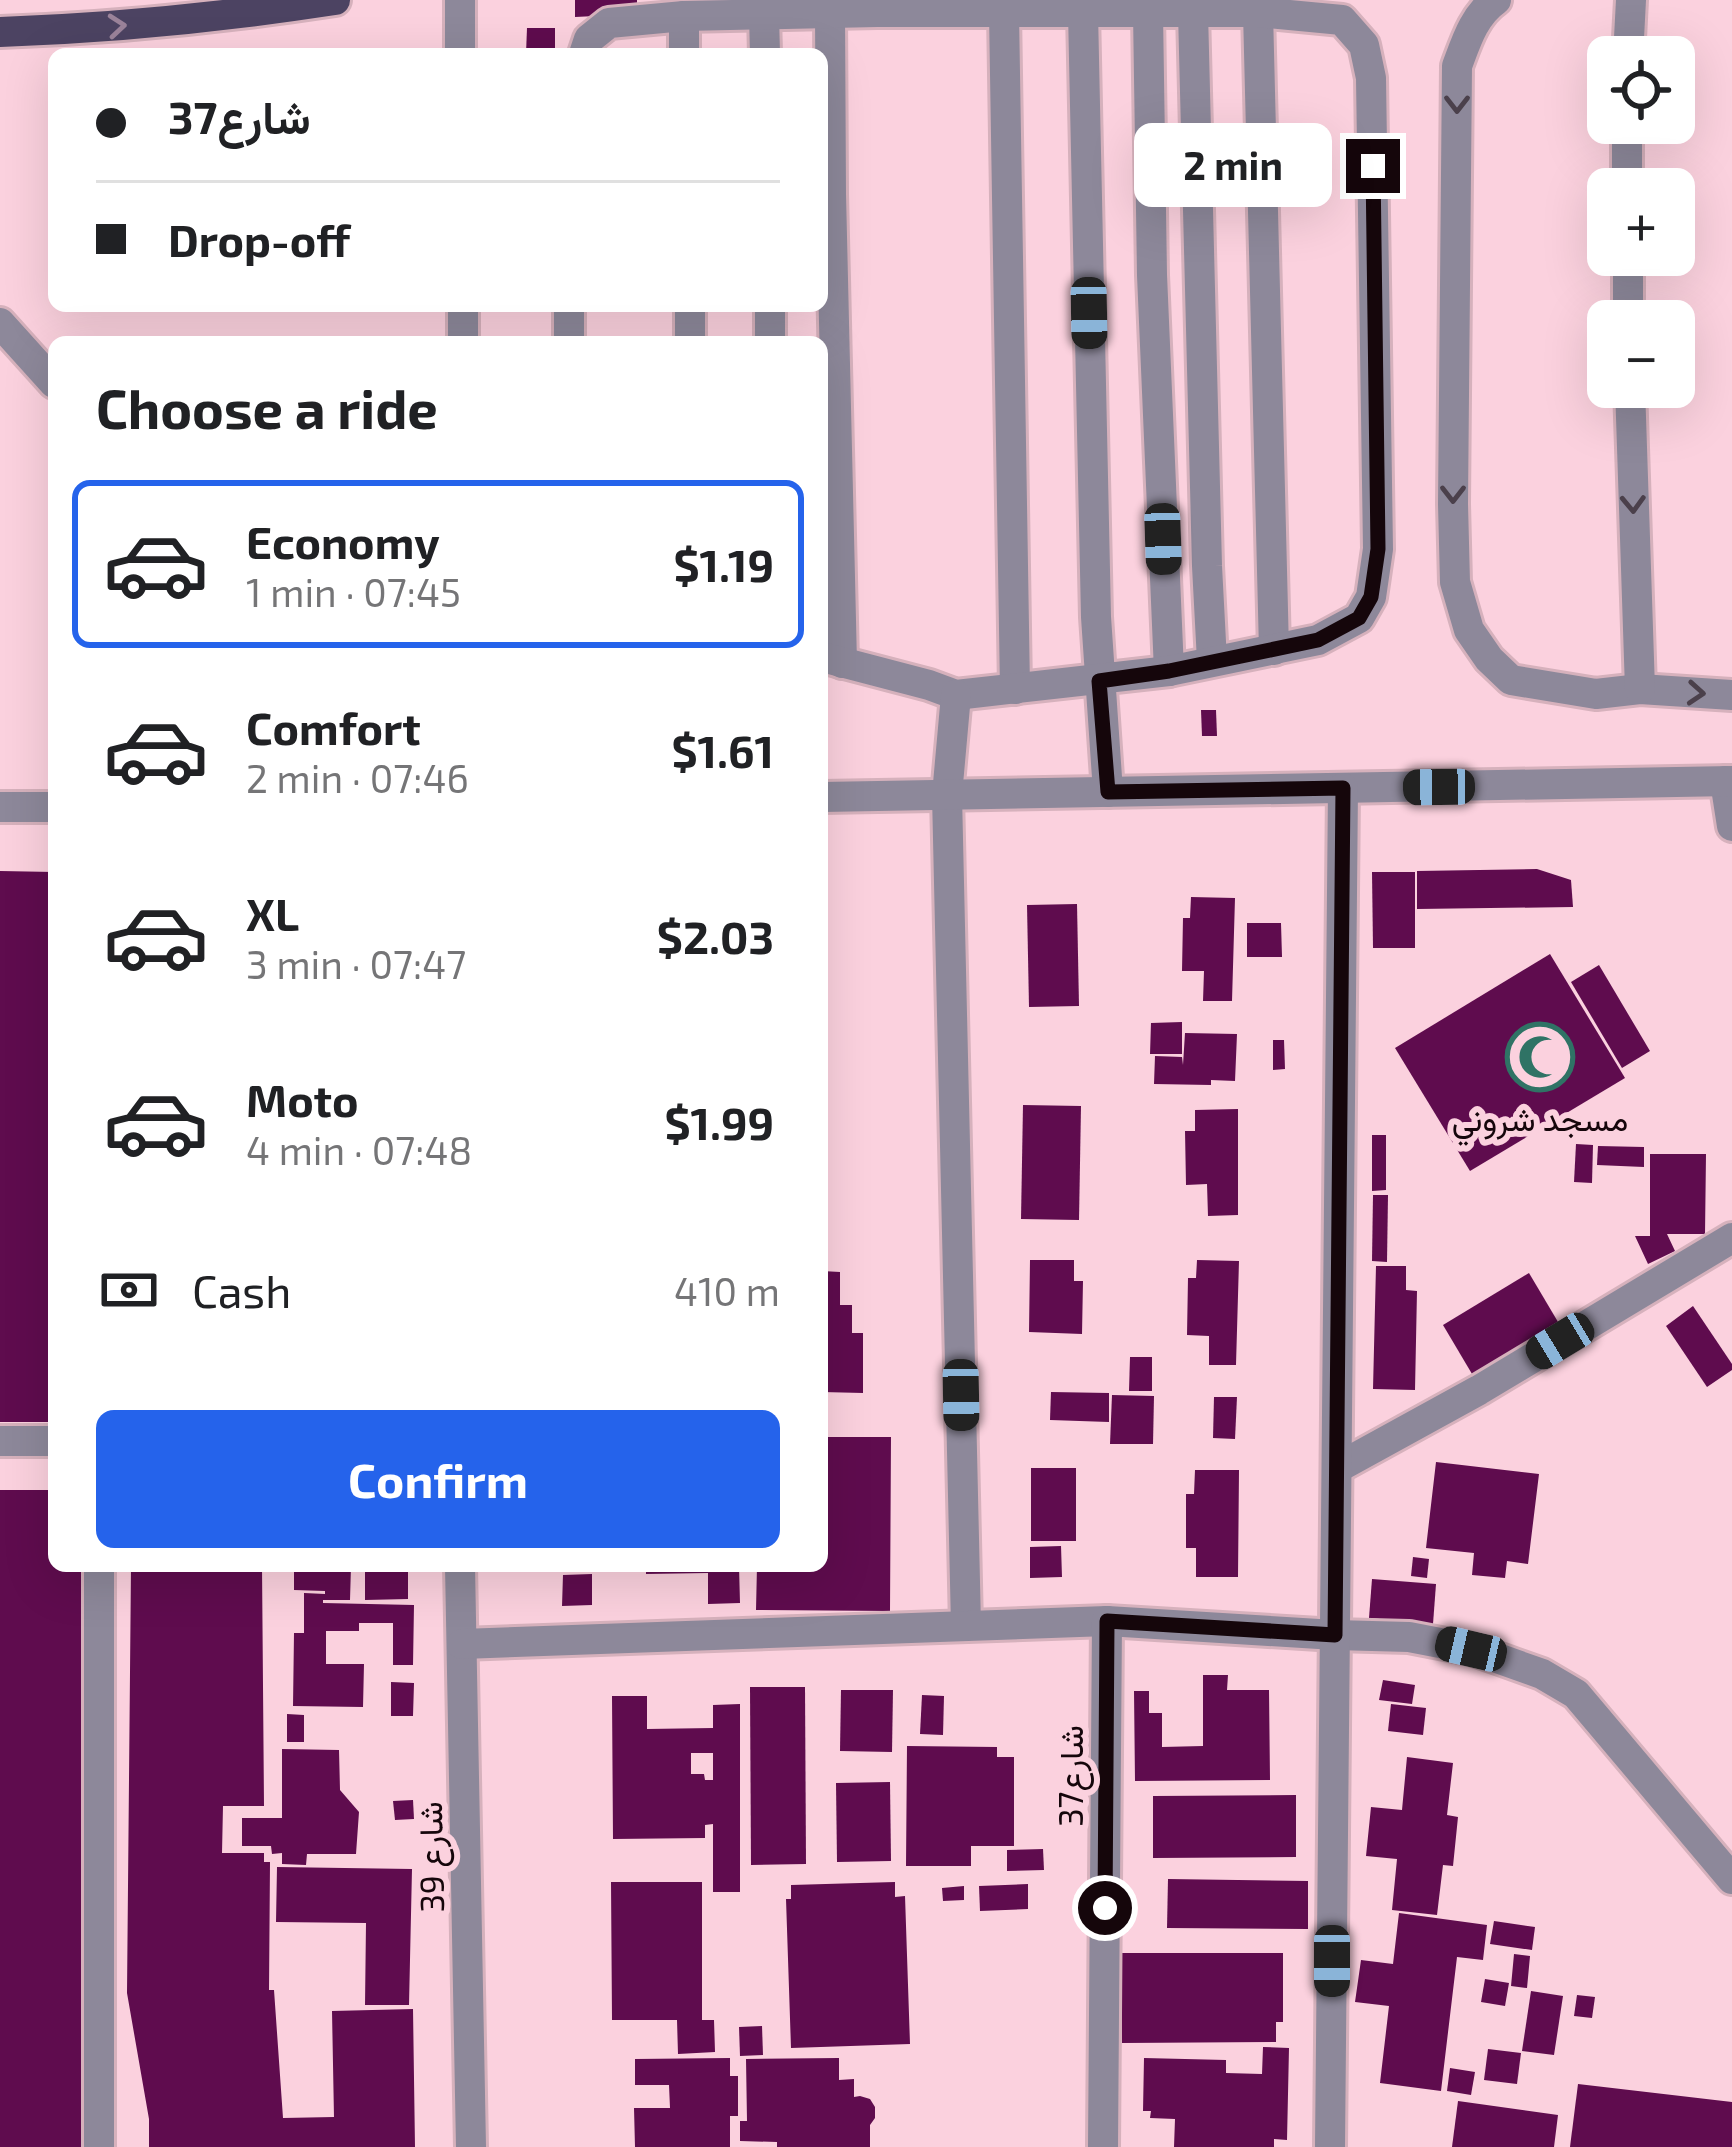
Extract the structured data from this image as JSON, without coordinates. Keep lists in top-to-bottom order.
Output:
{
  "streets": {
    "street": ["شارع37", "شارع 39"]
  },
  "places": {
    "mosque": ["مسجد شروني"]
  },
  "page": {
    "map_buttons": ["+", "−"],
    "banner": ["شارع37", "Drop-off"],
    "bubble": "2 min",
    "heading": "Choose a ride",
    "list": [
      {
        "name": "Economy",
        "note": "1 min · 07:45",
        "value": "$1.19"
      },
      {
        "name": "Comfort",
        "note": "2 min · 07:46",
        "value": "$1.61"
      },
      {
        "name": "XL",
        "note": "3 min · 07:47",
        "value": "$2.03"
      },
      {
        "name": "Moto",
        "note": "4 min · 07:48",
        "value": "$1.99"
      }
    ],
    "pay": ["Cash", "410 m"],
    "buttons": "Confirm"
  }
}
